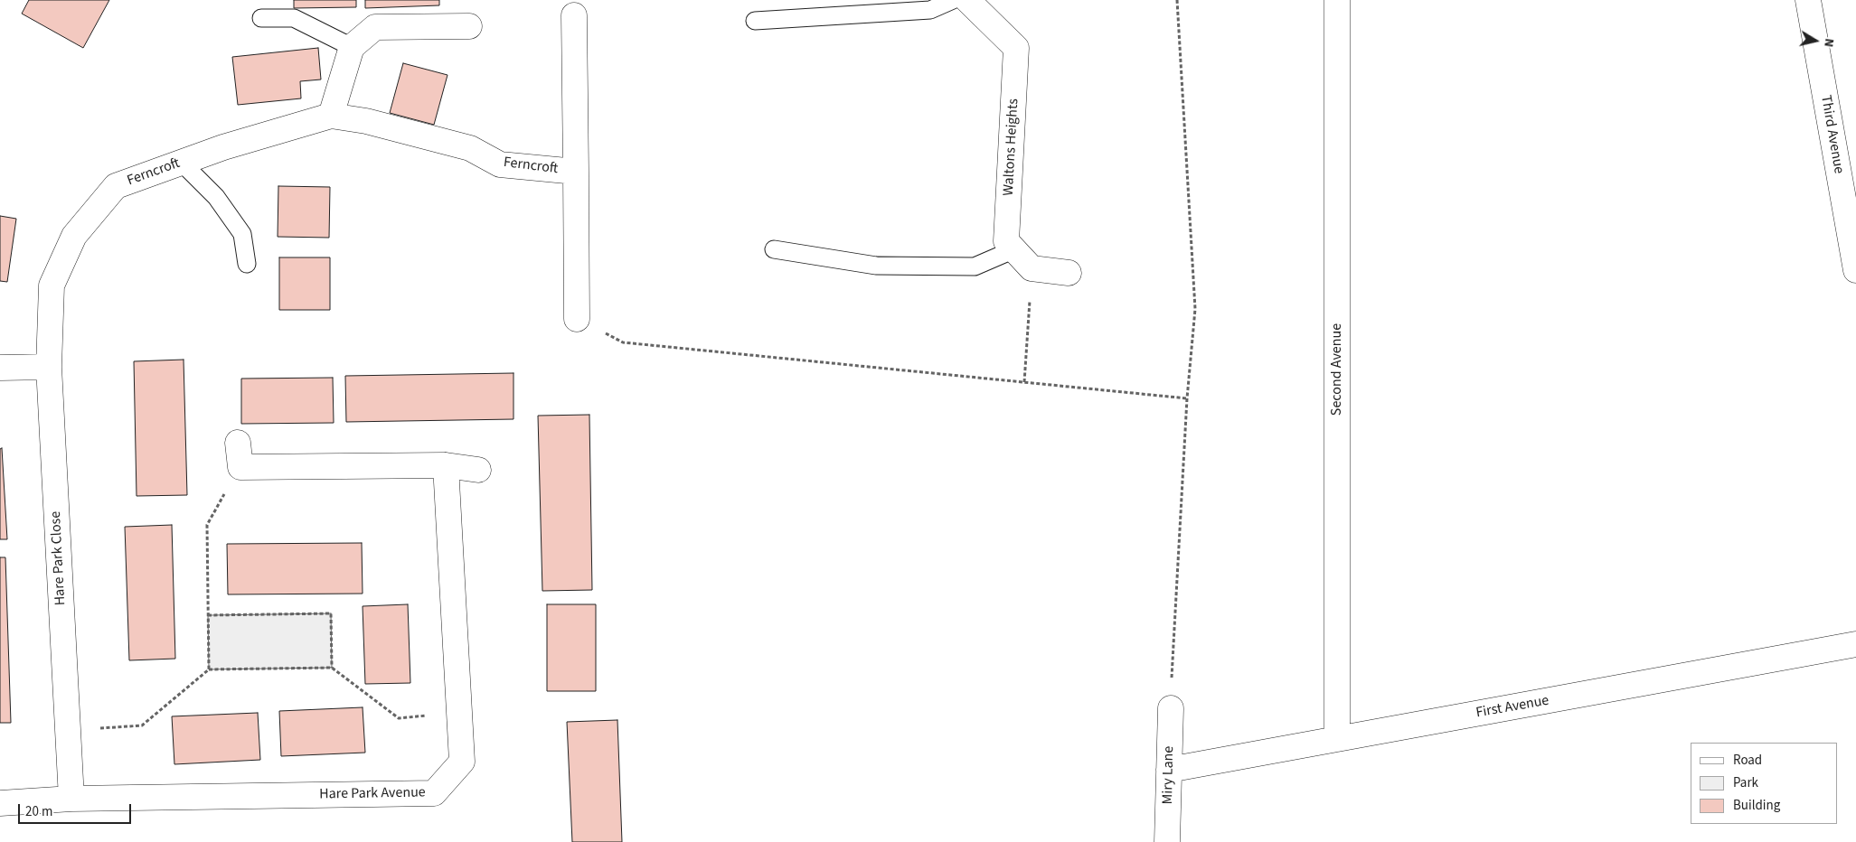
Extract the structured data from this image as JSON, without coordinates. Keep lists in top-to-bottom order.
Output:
{
  "streets": {
    "street": [
      "Third Avenue",
      "Waltons Heights",
      "Ferncroft",
      "Second Avenue",
      "Hare Park Close",
      "First Avenue",
      "Miry Lane",
      "Hare Park Avenue"
    ]
  },
  "crossings": [
    ["Ferncroft", "Hare Park Close"],
    ["Second Avenue", "First Avenue"],
    ["Hare Park Close", "Hare Park Avenue"],
    ["First Avenue", "Miry Lane"]
  ],
  "legend": ["Road", "Park", "Building"],
  "scale_bar": "20 m",
  "north": "right"
}
